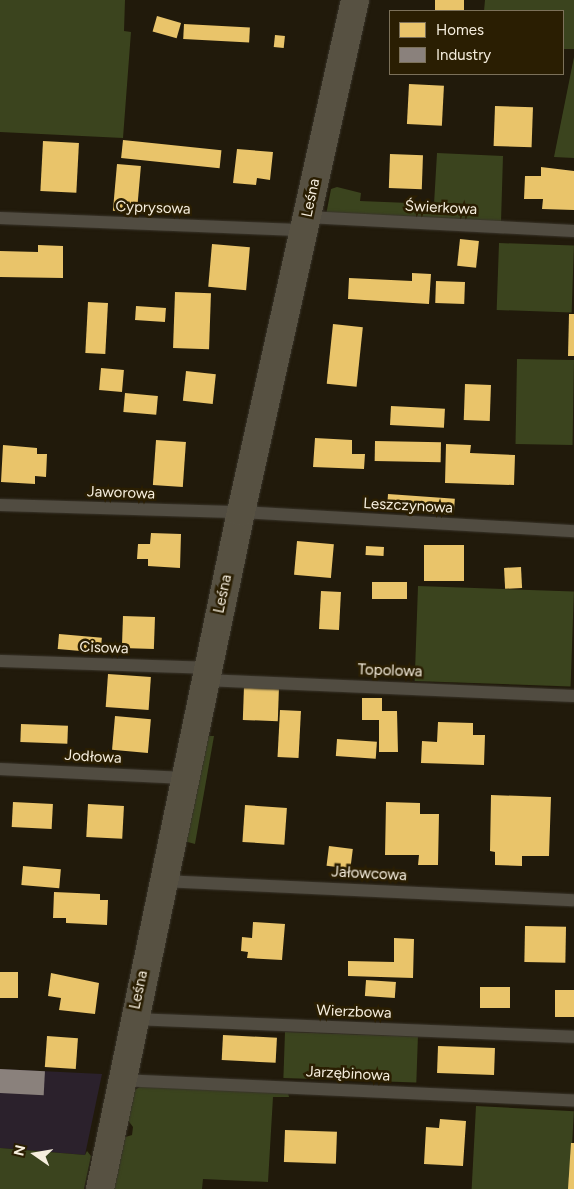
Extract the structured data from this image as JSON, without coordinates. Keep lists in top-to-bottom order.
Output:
{
  "streets": {
    "street": ["Leśna"],
    "lane": [
      "Cyprysowa",
      "Świerkowa",
      "Jaworowa",
      "Leszczynowa",
      "Cisowa",
      "Topolowa",
      "Jodłowa",
      "Jałowcowa",
      "Wierzbowa",
      "Jarzębinowa"
    ]
  },
  "crossings": [
    ["Leśna", "Cyprysowa"],
    ["Leśna", "Świerkowa"],
    ["Leśna", "Jaworowa"],
    ["Leśna", "Leszczynowa"],
    ["Leśna", "Cisowa"],
    ["Leśna", "Topolowa"],
    ["Leśna", "Jodłowa"],
    ["Leśna", "Jałowcowa"],
    ["Leśna", "Wierzbowa"],
    ["Leśna", "Jarzębinowa"],
    ["Cyprysowa", "Świerkowa"],
    ["Jaworowa", "Leszczynowa"],
    ["Cisowa", "Topolowa"]
  ],
  "legend": ["Homes", "Industry"],
  "north": "left"
}
